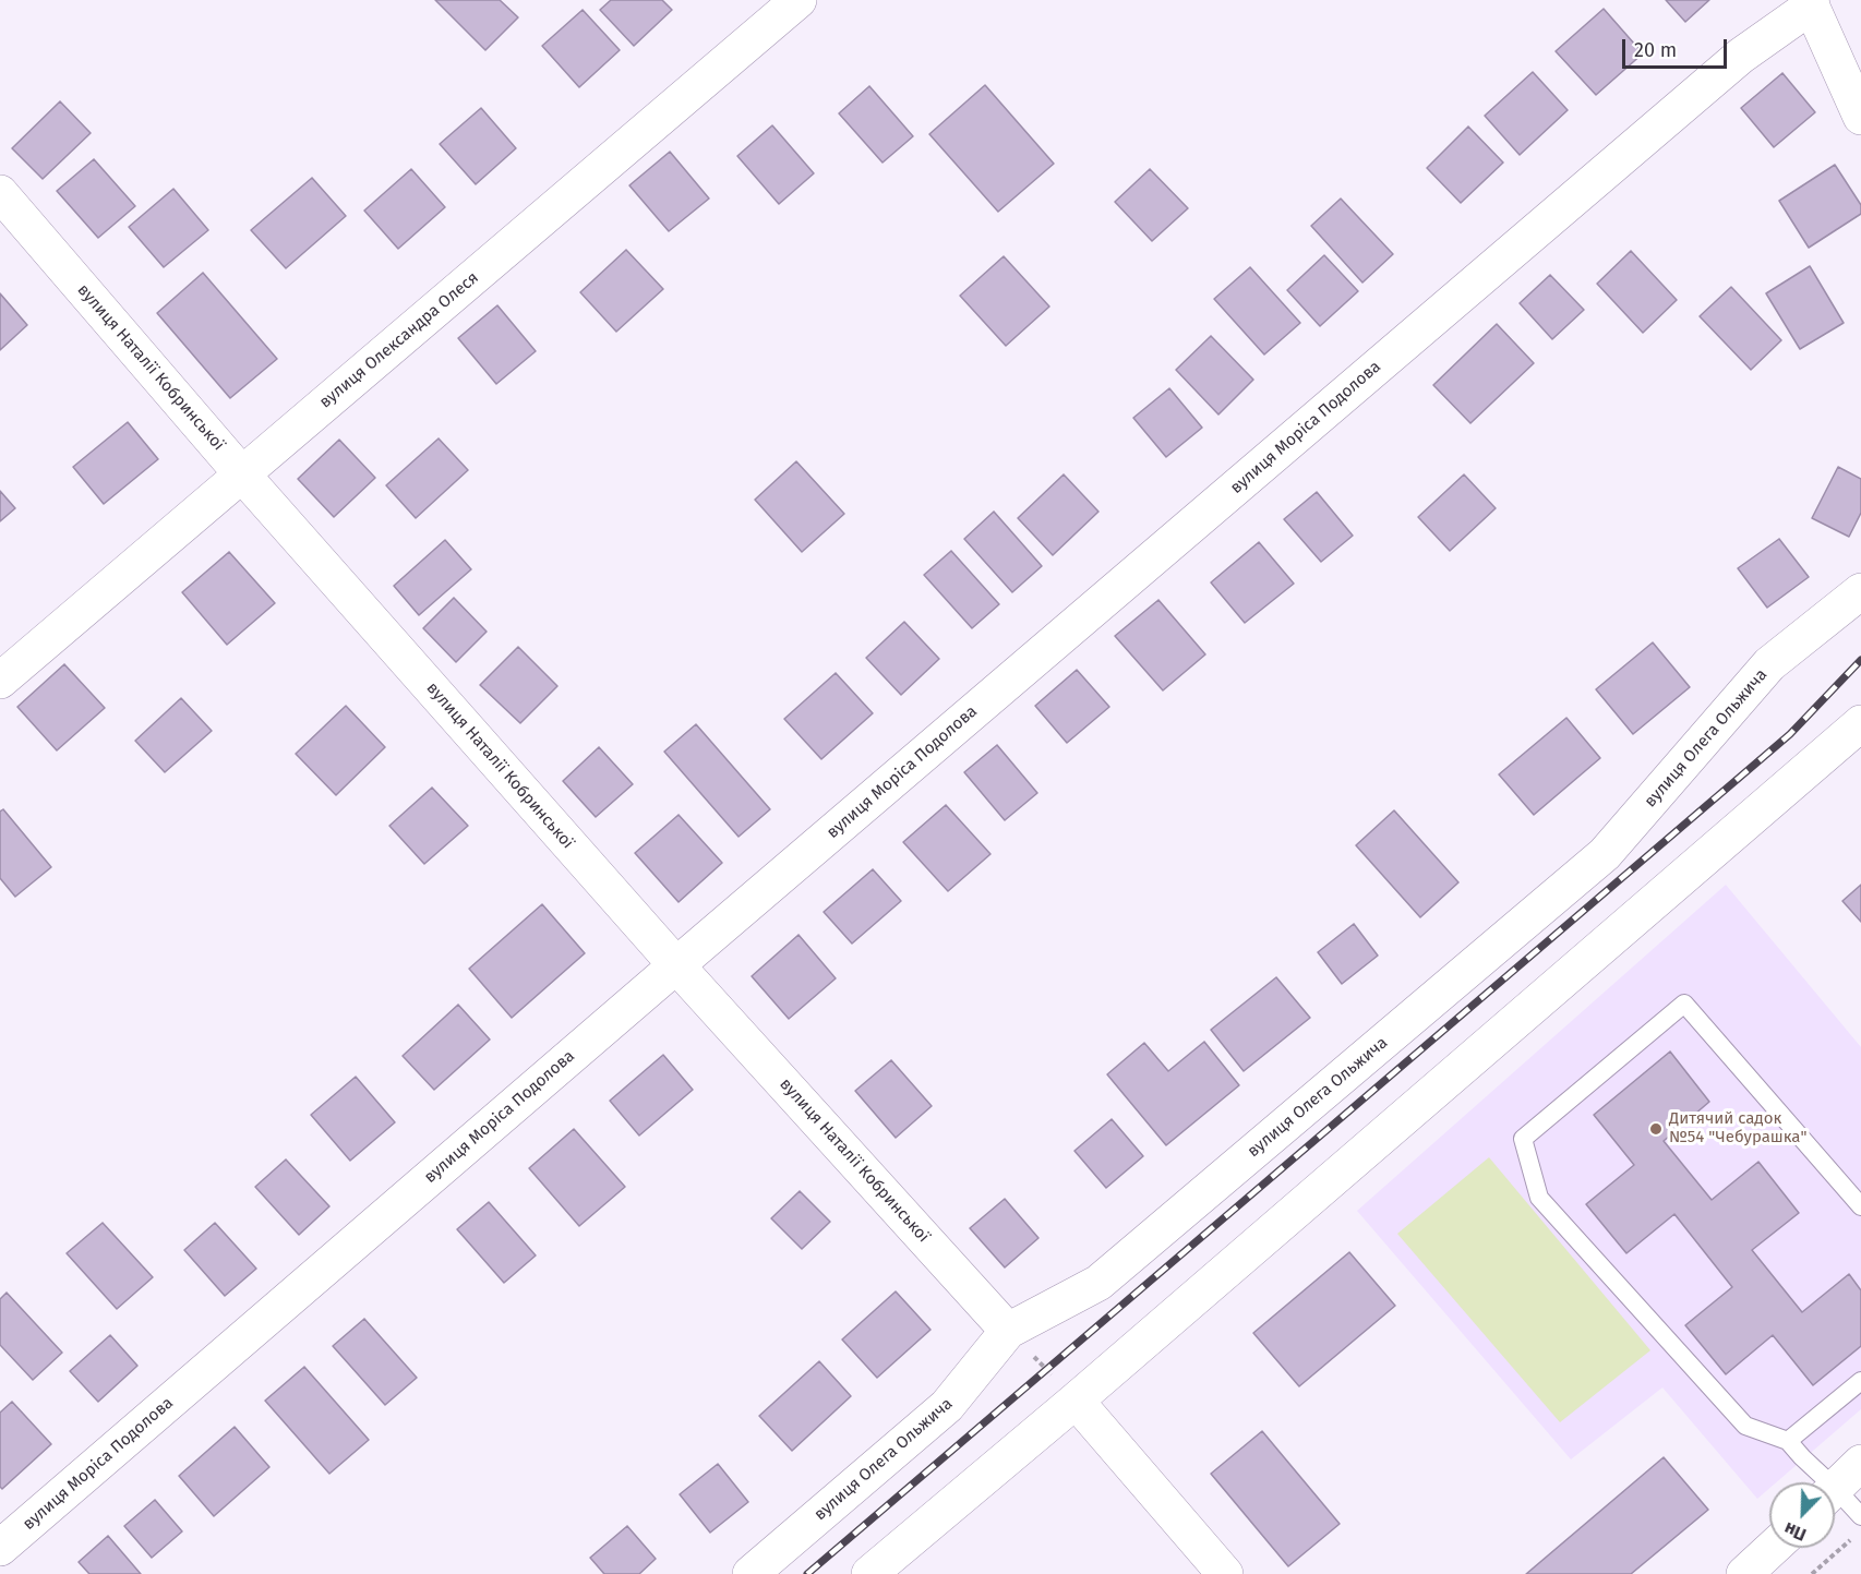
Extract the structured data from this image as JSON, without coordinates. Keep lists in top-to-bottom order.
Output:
{
  "streets": {
    "street": [
      "вулиця Олександра Олеся",
      "вулиця Наталії Кобринської",
      "вулиця Моріса Подолова",
      "вулиця Олега Ольжича"
    ]
  },
  "crossings": [
    ["вулиця Олександра Олеся", "вулиця Наталії Кобринської"],
    ["вулиця Наталії Кобринської", "вулиця Моріса Подолова"],
    ["вулиця Наталії Кобринської", "вулиця Олега Ольжича"]
  ],
  "places": ["Дитячий садок №54 \"Чебурашка\""],
  "scale_bar": "20 m",
  "north": "bottom left"
}
